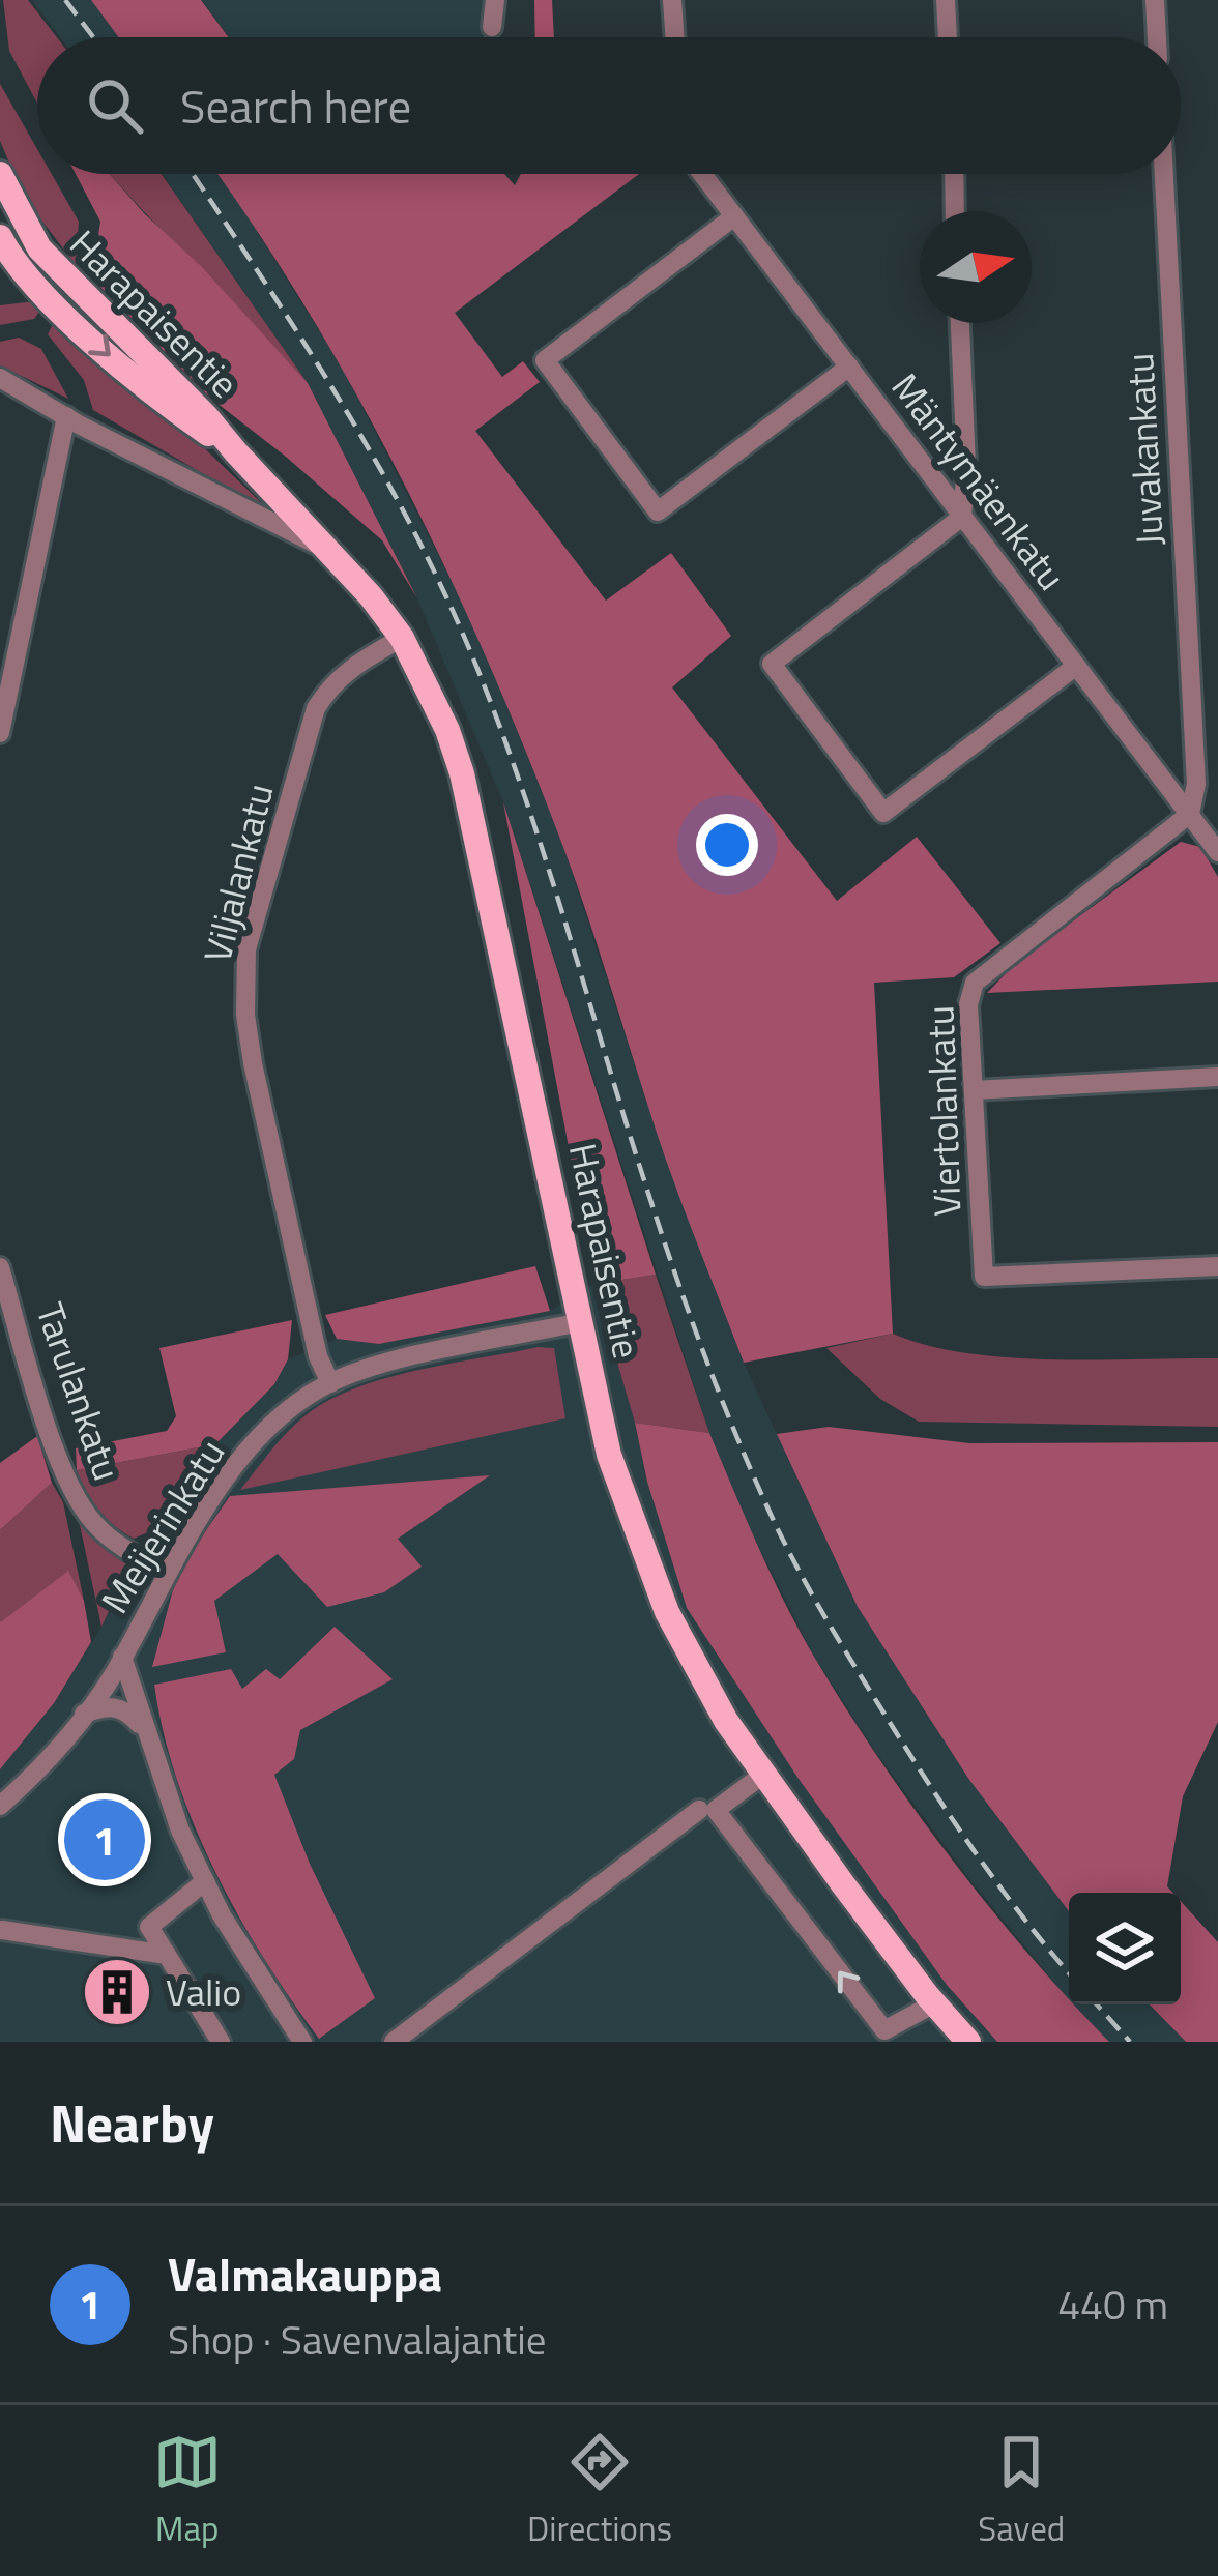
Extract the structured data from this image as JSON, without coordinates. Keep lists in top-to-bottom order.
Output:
{
  "streets": {
    "main road": ["Harapaisentie"],
    "street": [
      "Juvakankatu",
      "Mäntymäenkatu",
      "Viljalankatu",
      "Viertolankatu",
      "Tarulankatu",
      "Meijerinkatu"
    ]
  },
  "crossings": [
    ["Harapaisentie", "Viljalankatu"],
    ["Harapaisentie", "Meijerinkatu"],
    ["Juvakankatu", "Mäntymäenkatu"],
    ["Juvakankatu", "Viertolankatu"],
    ["Mäntymäenkatu", "Viertolankatu"],
    ["Viljalankatu", "Meijerinkatu"],
    ["Tarulankatu", "Meijerinkatu"]
  ],
  "places": {
    "building": ["Valio"]
  },
  "north": "right",
  "page": {
    "search": "Search here",
    "pins": "1",
    "heading": "Nearby",
    "list": [
      {
        "mark": "1",
        "name": "Valmakauppa",
        "note": "Shop · Savenvalajantie",
        "value": "440 m"
      }
    ],
    "nav": ["Map", "Directions", "Saved"]
  }
}
